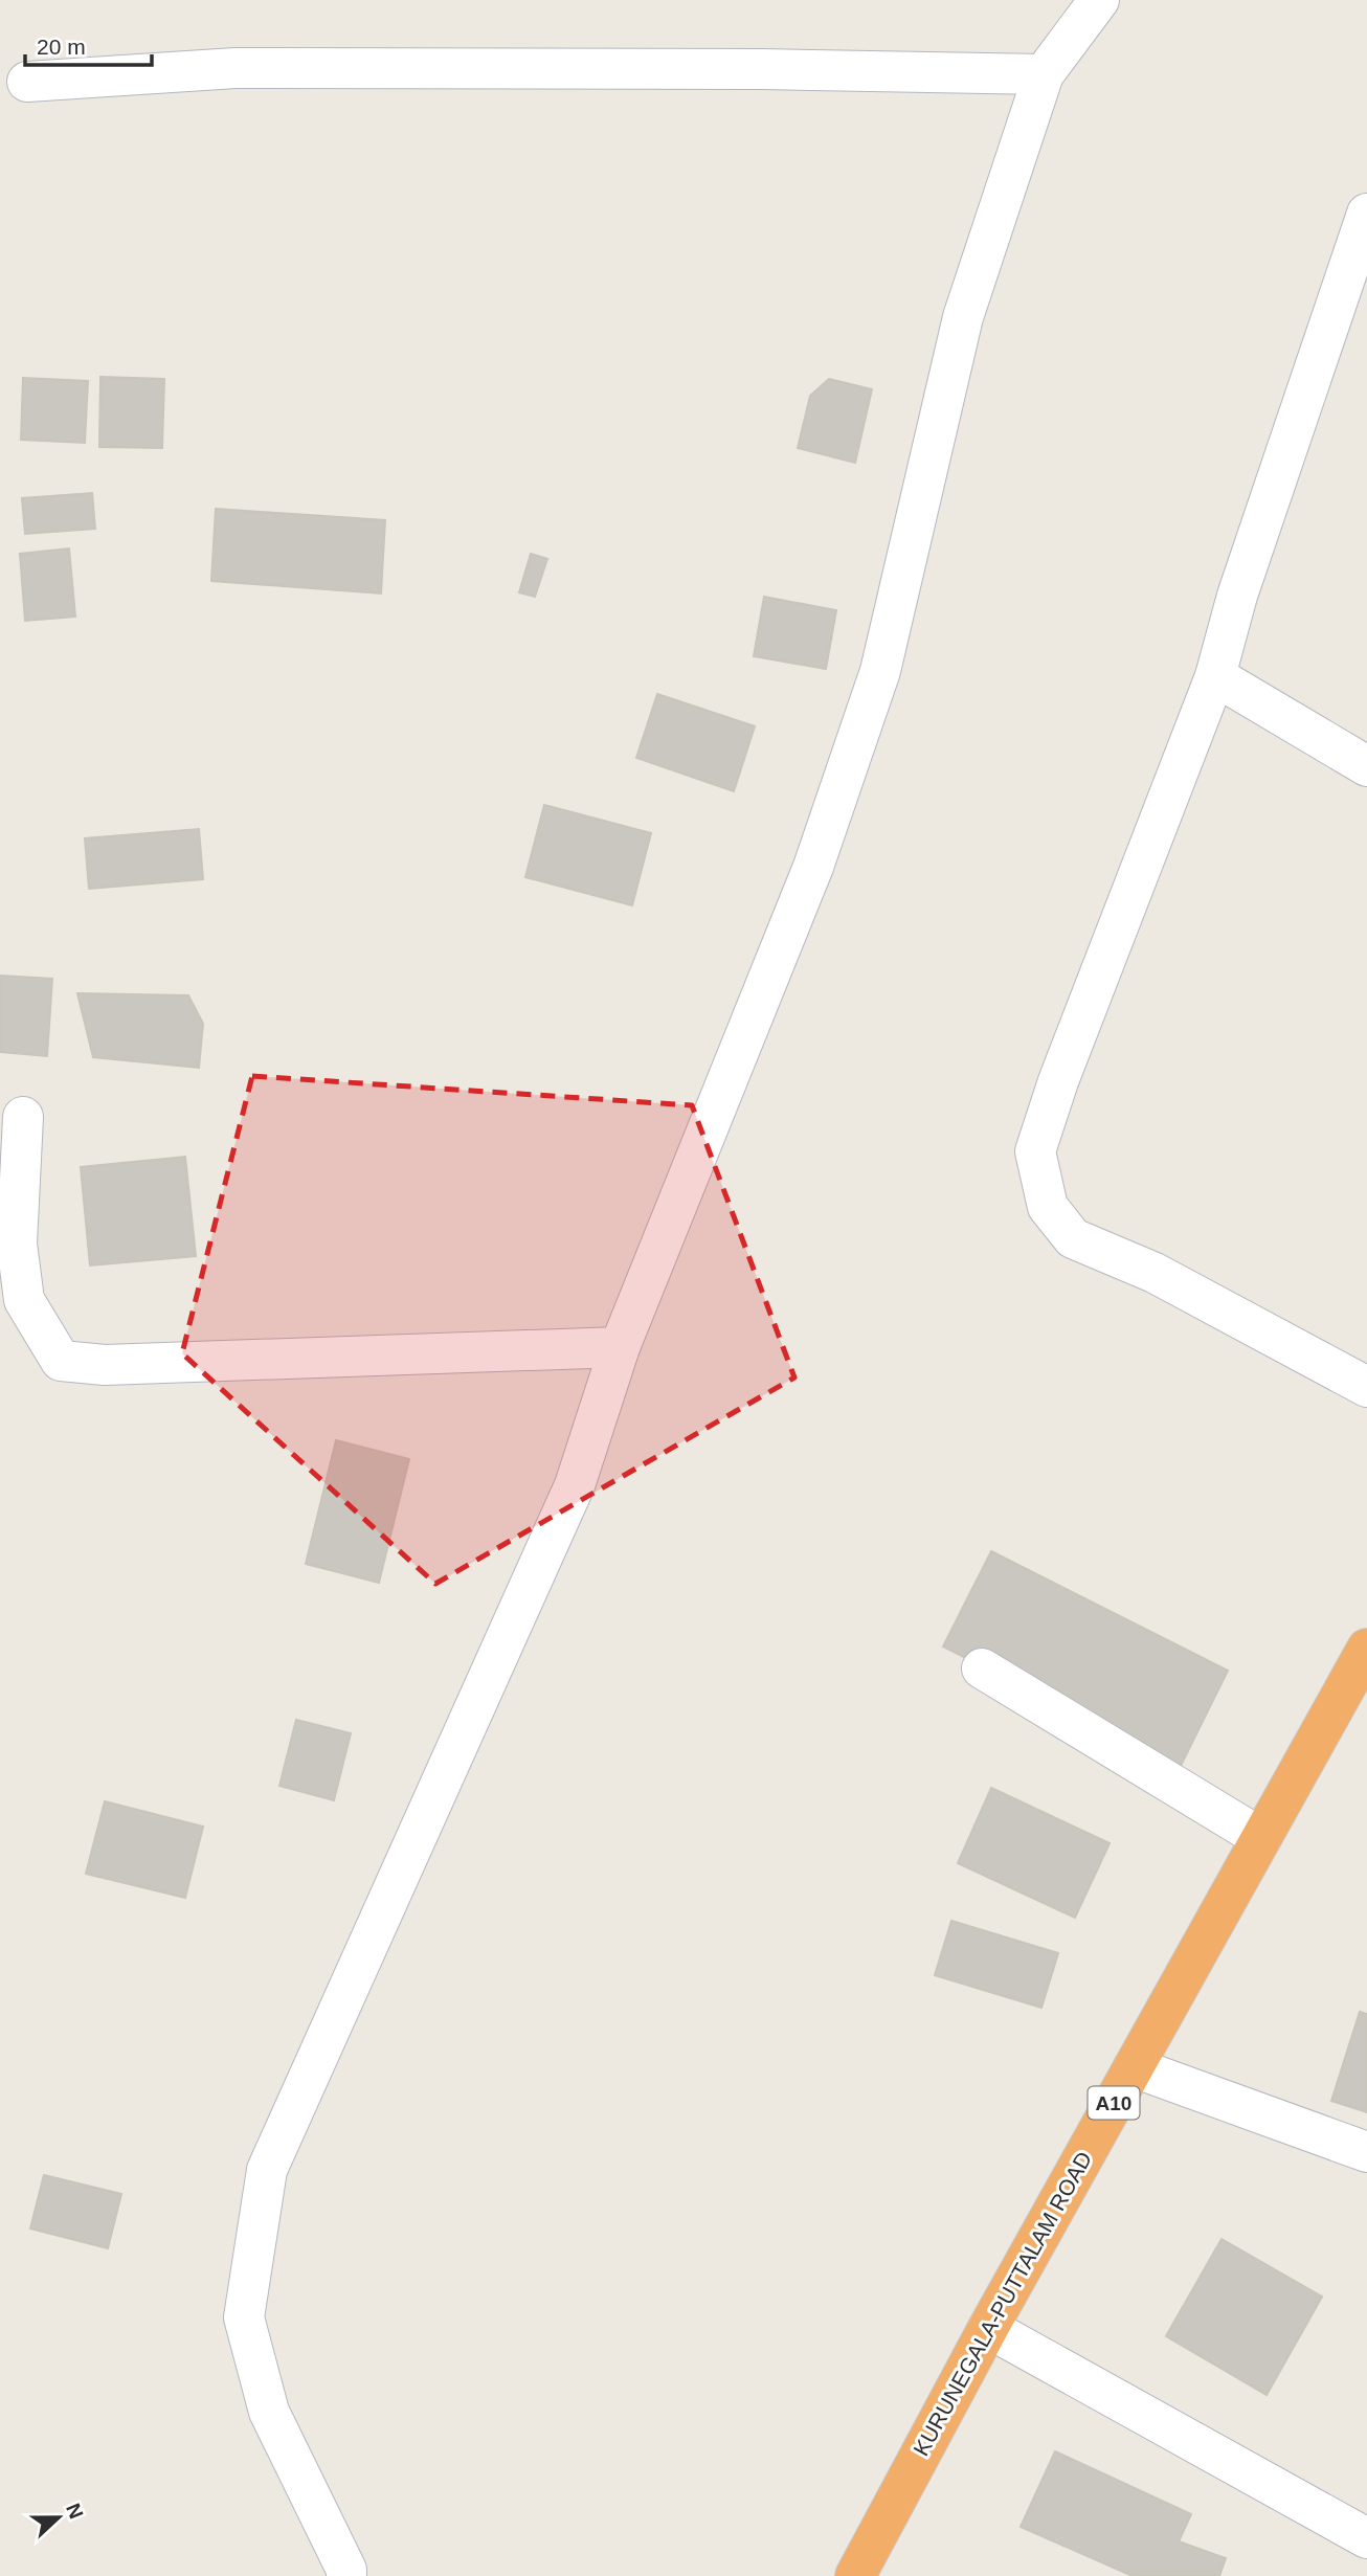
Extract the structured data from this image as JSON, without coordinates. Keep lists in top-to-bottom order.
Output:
{
  "streets": {
    "highway": ["A10", "KURUNEGALA-PUTTALAM ROAD"]
  },
  "scale_bar": "20 m",
  "north": "right"
}
